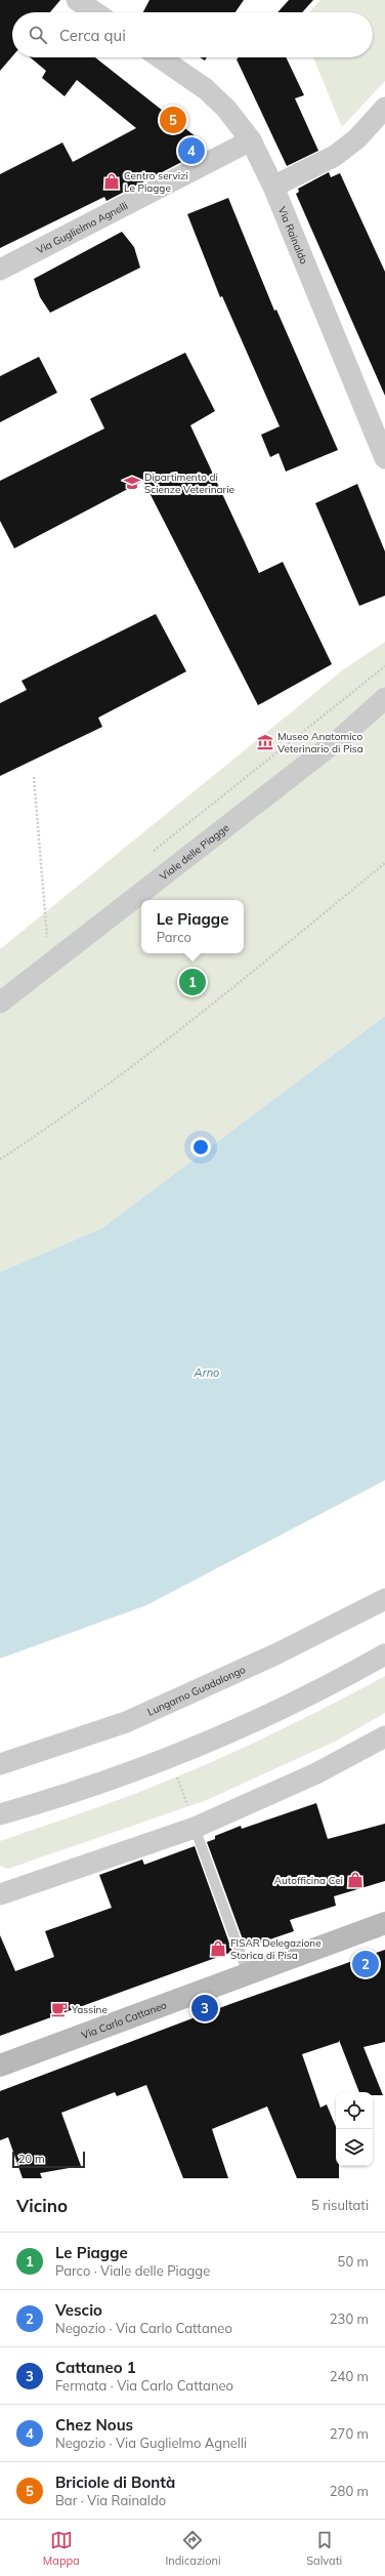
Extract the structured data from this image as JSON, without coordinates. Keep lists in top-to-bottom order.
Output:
{
  "streets": {
    "main road": ["Via Carlo Cattaneo"],
    "street": [
      "Via Guglielmo Agnelli",
      "Via Rainaldo",
      "Viale delle Piagge",
      "Lungarno Guadalongo"
    ]
  },
  "crossings": [
    ["Via Guglielmo Agnelli", "Via Rainaldo"]
  ],
  "water": ["Arno"],
  "places": {
    "shop": ["Centro servizi Le Piagge", "Autofficina Cei", "FISAR Delegazione Storica di Pisa"],
    "school or university": ["Dipartimento di Scienze Veterinarie"],
    "museum": ["Museo Anatomico Veterinario di Pisa"],
    "cafe": ["Yassine"]
  },
  "scale_bar": "20 m",
  "page": {
    "search": "Cerca qui",
    "pins": [
      "5",
      "4",
      "1",
      "2",
      "3"
    ],
    "popup": ["Le Piagge", "Parco"],
    "scale": "20 m",
    "heading": ["Vicino", "5 risultati"],
    "list": [
      {
        "mark": "1",
        "name": "Le Piagge",
        "note": "Parco · Viale delle Piagge",
        "value": "50 m"
      },
      {
        "mark": "2",
        "name": "Vescio",
        "note": "Negozio · Via Carlo Cattaneo",
        "value": "230 m"
      },
      {
        "mark": "3",
        "name": "Cattaneo 1",
        "note": "Fermata · Via Carlo Cattaneo",
        "value": "240 m"
      },
      {
        "mark": "4",
        "name": "Chez Nous",
        "note": "Negozio · Via Guglielmo Agnelli",
        "value": "270 m"
      },
      {
        "mark": "5",
        "name": "Briciole di Bontà",
        "note": "Bar · Via Rainaldo",
        "value": "280 m"
      }
    ],
    "nav": ["Mappa", "Indicazioni", "Salvati"]
  }
}
